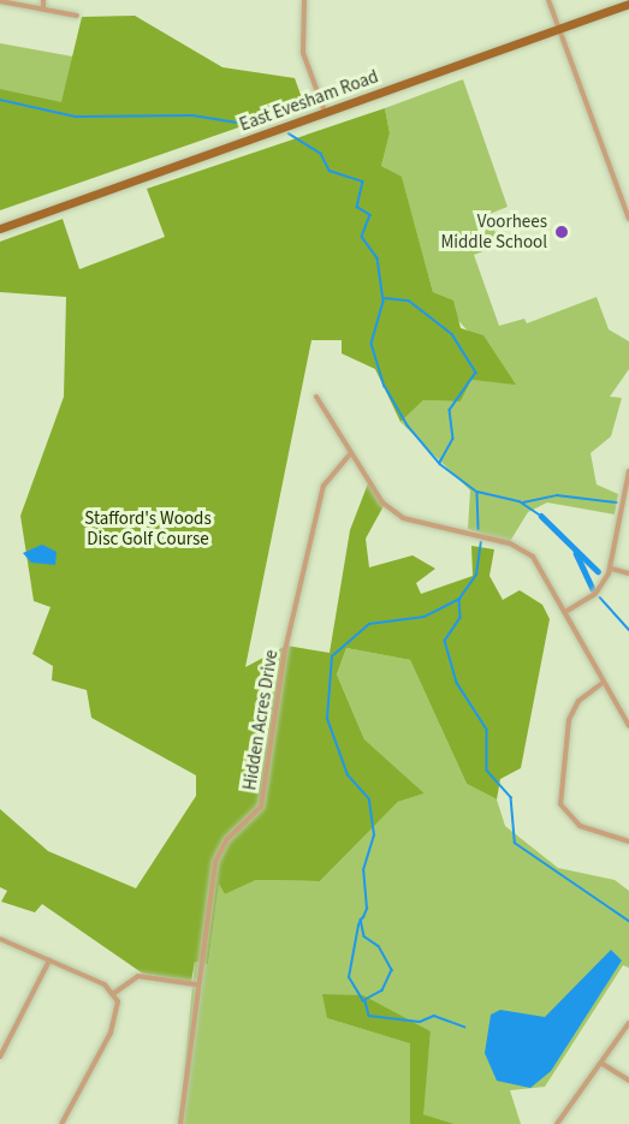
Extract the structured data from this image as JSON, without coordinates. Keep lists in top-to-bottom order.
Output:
{
  "streets": {
    "main road": ["East Evesham Road"],
    "street": ["Hidden Acres Drive"]
  },
  "parks": ["Stafford's Woods Disc Golf Course"],
  "places": ["Voorhees Middle School"]
}
